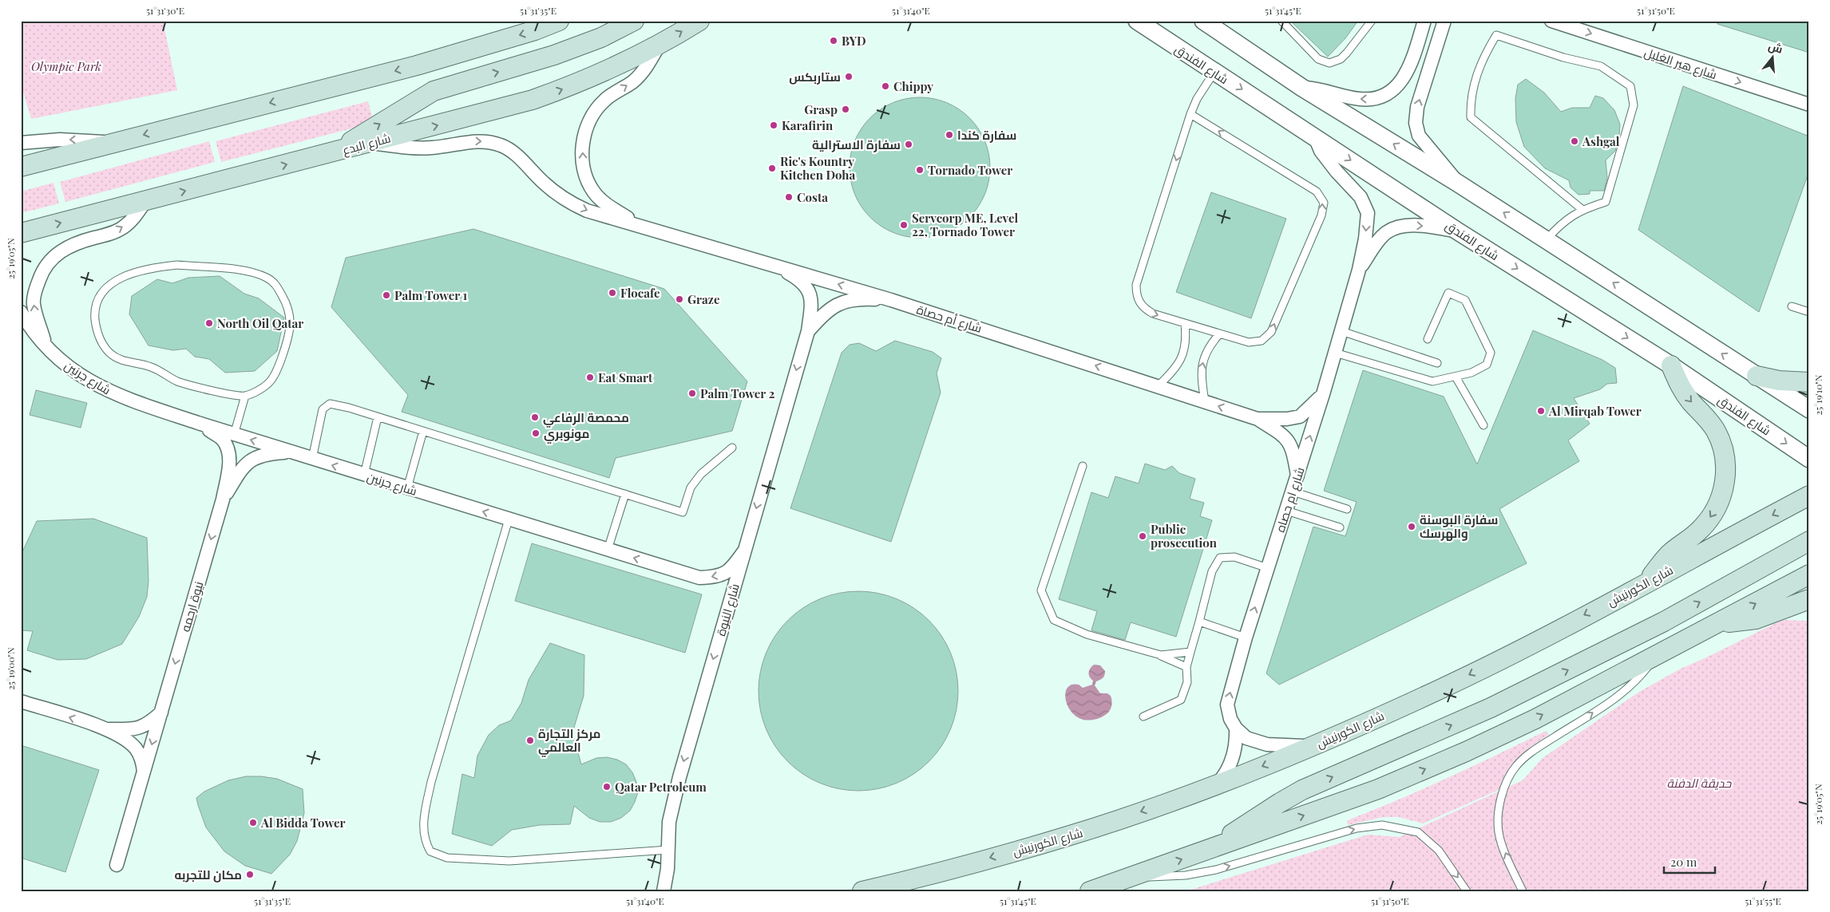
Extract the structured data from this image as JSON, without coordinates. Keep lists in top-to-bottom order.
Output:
{
  "streets": {
    "main road": ["شارع البدع", "شارع الكورنيش"],
    "street": [
      "شارع هير الغليل",
      "شارع الفندق",
      "شارع أم حصاة",
      "شارع جرنين",
      "شارع ام حصاه",
      "نيوة ارحمه",
      "شارع النيوة"
    ]
  },
  "crossings": [
    ["شارع الفندق", "شارع ام حصاه"],
    ["شارع البدع", "شارع أم حصاة"],
    ["شارع البدع", "شارع جرنين"],
    ["شارع أم حصاة", "شارع ام حصاه"],
    ["شارع أم حصاة", "شارع النيوة"],
    ["شارع جرنين", "نيوة ارحمه"],
    ["شارع جرنين", "شارع النيوة"],
    ["شارع ام حصاه", "شارع الكورنيش"]
  ],
  "one_way": ["شارع هير الغليل", "نيوة ارحمه", "شارع النيوة"],
  "parks": ["Olympic Park", "حديقة الدفنة"],
  "places": [
    "BYD",
    "ستاربكس",
    "Chippy",
    "Grasp",
    "Karafirin",
    "سفارة كندا",
    "Ashgal",
    "سفارة الاسترالية",
    "Ric's Kountry Kitchen Doha",
    "Tornado Tower",
    "Costa",
    "Servcorp ME, Level 22, Tornado Tower",
    "Flocafe",
    "Palm Tower 1",
    "Graze",
    "North Oil Qatar",
    "Eat Smart",
    "Palm Tower 2",
    "Al Mirqab Tower",
    "محمصة الرفاعي",
    "مونوبري",
    "سفارة البوسنة والهرسك",
    "Public prosecution",
    "مركز التجارة العالمي",
    "Qatar Petroleum",
    "Al Bidda Tower",
    "مكان للتجربه"
  ],
  "scale_bar": "20 m",
  "north": "top",
  "coordinates": [
    "51°31'30\"E",
    "51°31'35\"E",
    "51°31'40\"E",
    "51°31'45\"E",
    "51°31'50\"E",
    "25°19'05\"N",
    "25°19'10\"N",
    "25°19'00\"N",
    "51°31'55\"E"
  ]
}
